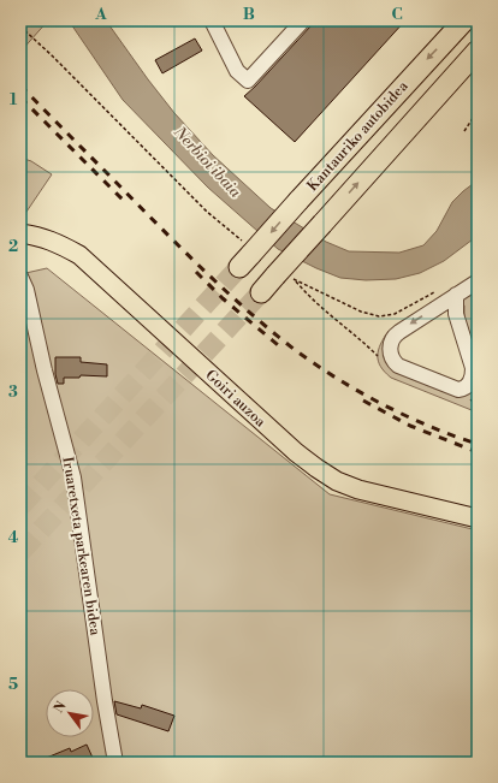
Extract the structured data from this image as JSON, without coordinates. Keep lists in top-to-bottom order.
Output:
{
  "streets": {
    "highway": ["Kantauriko autobidea"],
    "main road": ["Goiri auzoa"],
    "street": ["Iruaretxeta parkearen bidea"]
  },
  "water": ["Nerbioi ibaia"],
  "north": "top left",
  "grid": {
    "columns": ["A", "B", "C"],
    "rows": [
      "1",
      "2",
      "3",
      "4",
      "5"
    ]
  }
}
